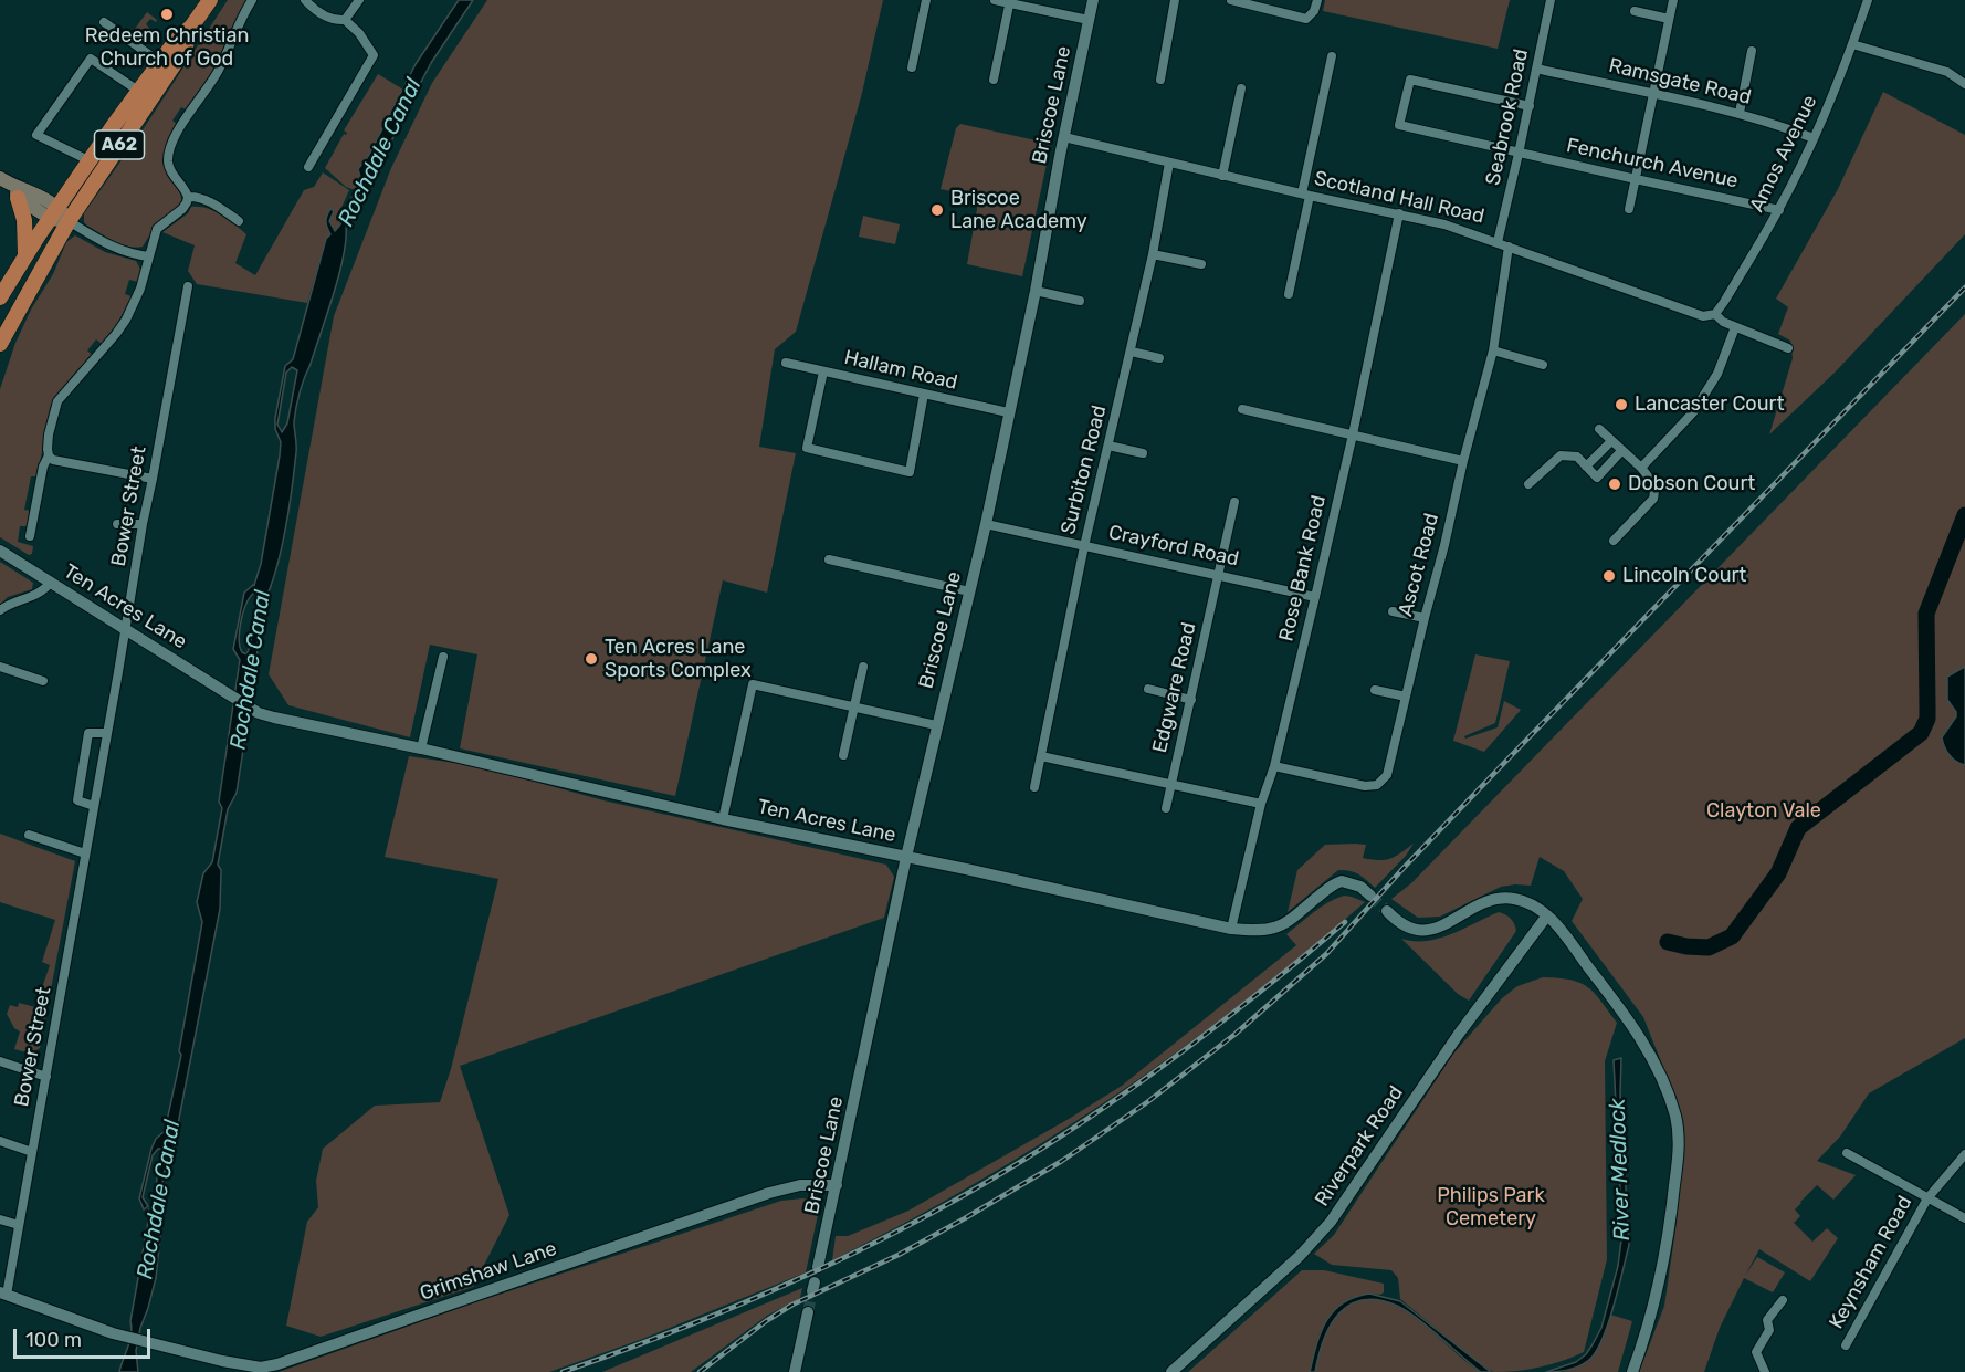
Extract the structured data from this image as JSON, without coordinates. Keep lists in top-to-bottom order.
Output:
{
  "streets": {
    "highway": ["A62"],
    "street": [
      "Ramsgate Road",
      "Briscoe Lane",
      "Seabrook Road",
      "Amos Avenue",
      "Fenchurch Avenue",
      "Scotland Hall Road",
      "Hallam Road",
      "Surbiton Road",
      "Bower Street",
      "Crayford Road",
      "Ascot Road",
      "Rose Bank Road",
      "Ten Acres Lane",
      "Edgware Road",
      "Riverpark Road",
      "Keynsham Road",
      "Grimshaw Lane"
    ]
  },
  "crossings": [
    ["Ramsgate Road", "Seabrook Road"],
    ["Ramsgate Road", "Amos Avenue"],
    ["Briscoe Lane", "Scotland Hall Road"],
    ["Briscoe Lane", "Hallam Road"],
    ["Briscoe Lane", "Crayford Road"],
    ["Briscoe Lane", "Ten Acres Lane"],
    ["Briscoe Lane", "Grimshaw Lane"],
    ["Seabrook Road", "Fenchurch Avenue"],
    ["Seabrook Road", "Scotland Hall Road"],
    ["Amos Avenue", "Fenchurch Avenue"],
    ["Amos Avenue", "Scotland Hall Road"],
    ["Scotland Hall Road", "Surbiton Road"],
    ["Scotland Hall Road", "Ascot Road"],
    ["Scotland Hall Road", "Rose Bank Road"],
    ["Surbiton Road", "Crayford Road"],
    ["Bower Street", "Ten Acres Lane"],
    ["Bower Street", "Grimshaw Lane"],
    ["Crayford Road", "Rose Bank Road"],
    ["Crayford Road", "Edgware Road"],
    ["Ascot Road", "Rose Bank Road"],
    ["Rose Bank Road", "Ten Acres Lane"]
  ],
  "water": ["Rochdale Canal", "River Medlock"],
  "parks": ["Clayton Vale", "Philips Park Cemetery"],
  "places": [
    "Redeem Christian Church of God",
    "Briscoe Lane Academy",
    "Lancaster Court",
    "Dobson Court",
    "Lincoln Court",
    "Ten Acres Lane Sports Complex"
  ],
  "scale_bar": "100 m"
}
